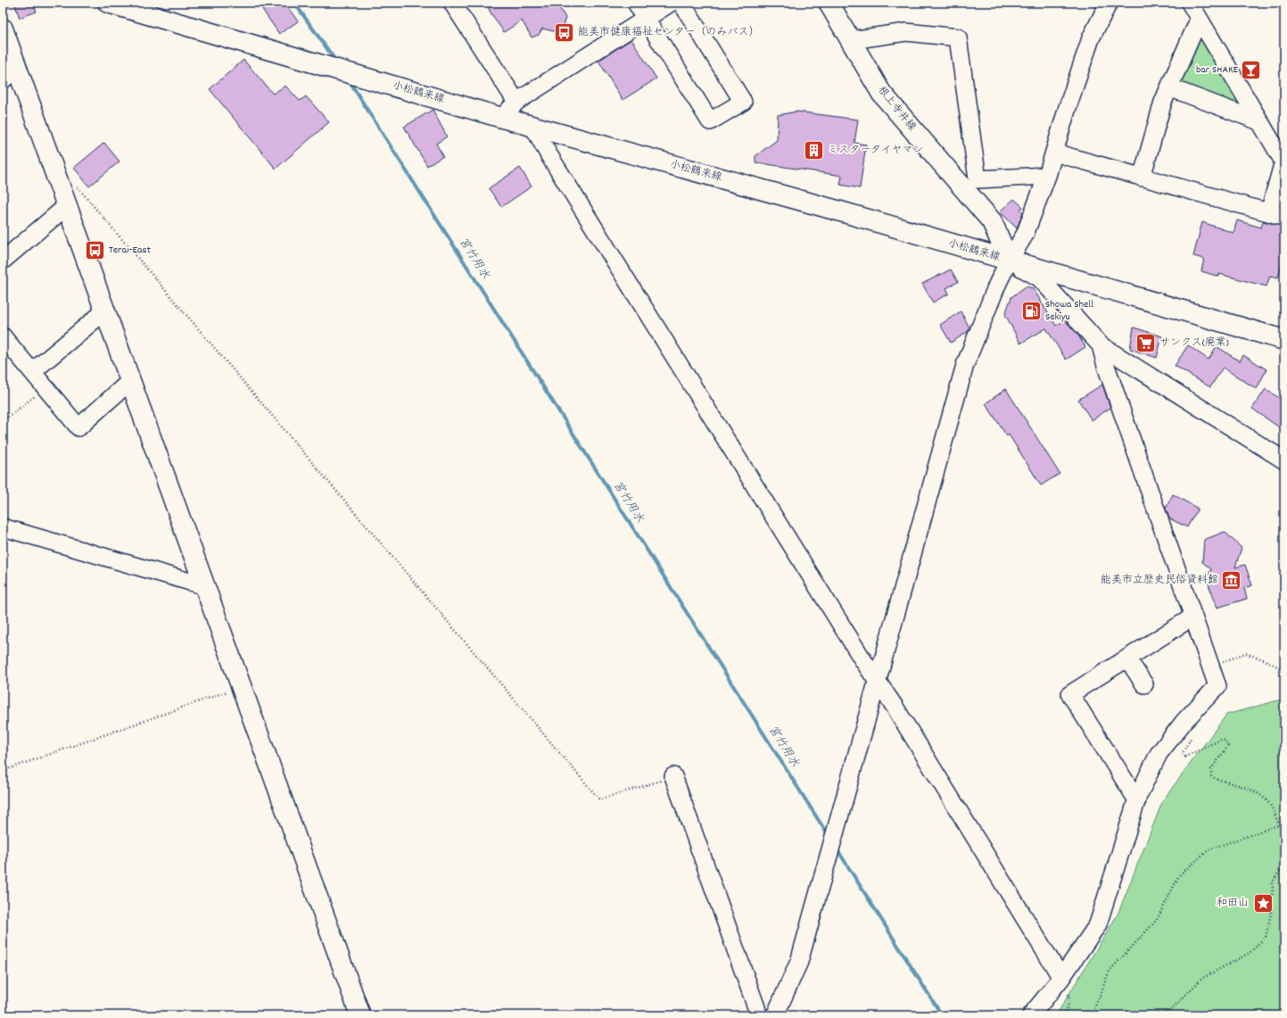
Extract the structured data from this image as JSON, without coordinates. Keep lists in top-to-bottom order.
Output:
{
  "streets": {
    "main road": ["小松鶴来線", "根上寺井線"]
  },
  "crossings": [
    ["小松鶴来線", "根上寺井線"]
  ],
  "water": ["宮竹用水"],
  "places": {
    "bus stop": ["能美市健康福祉センター（のみバス）", "Terai-East"],
    "bar": ["bar SHAKE"],
    "building": ["ミスタータイヤマン"],
    "fuel station": ["Showa Shell Sekiyu"],
    "supermarket": ["サンクス(廃業)"],
    "museum": ["能美市立歴史民俗資料館"],
    "place": ["和田山"]
  }
}
